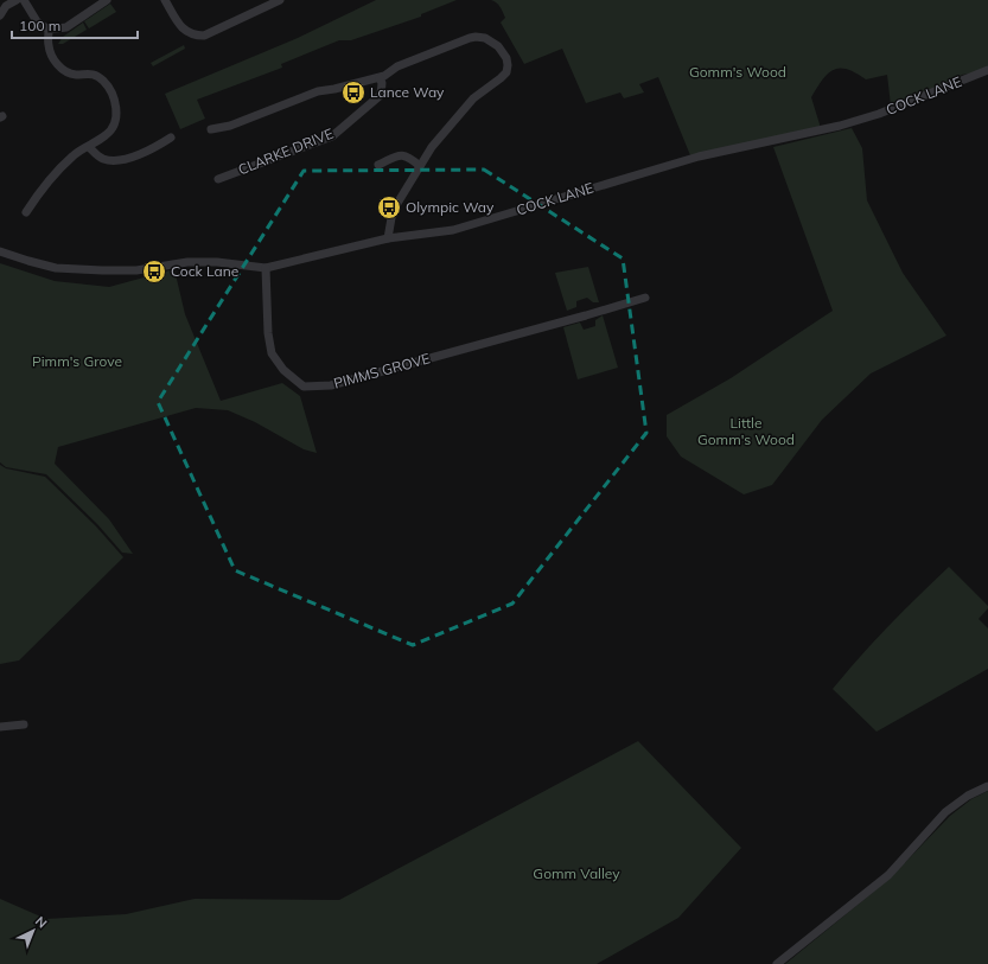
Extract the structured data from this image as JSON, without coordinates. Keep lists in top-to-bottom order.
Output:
{
  "streets": {
    "street": ["COCK LANE", "CLARKE DRIVE", "PIMMS GROVE"]
  },
  "crossings": [
    ["COCK LANE", "PIMMS GROVE"]
  ],
  "parks": [
    "Gomm's Wood",
    "Pimm's Grove",
    "Little Gomm's Wood",
    "Gomm Valley"
  ],
  "places": {
    "bus stop": ["Lance Way", "Olympic Way", "Cock Lane"]
  },
  "scale_bar": "100 m",
  "north": "top right"
}
